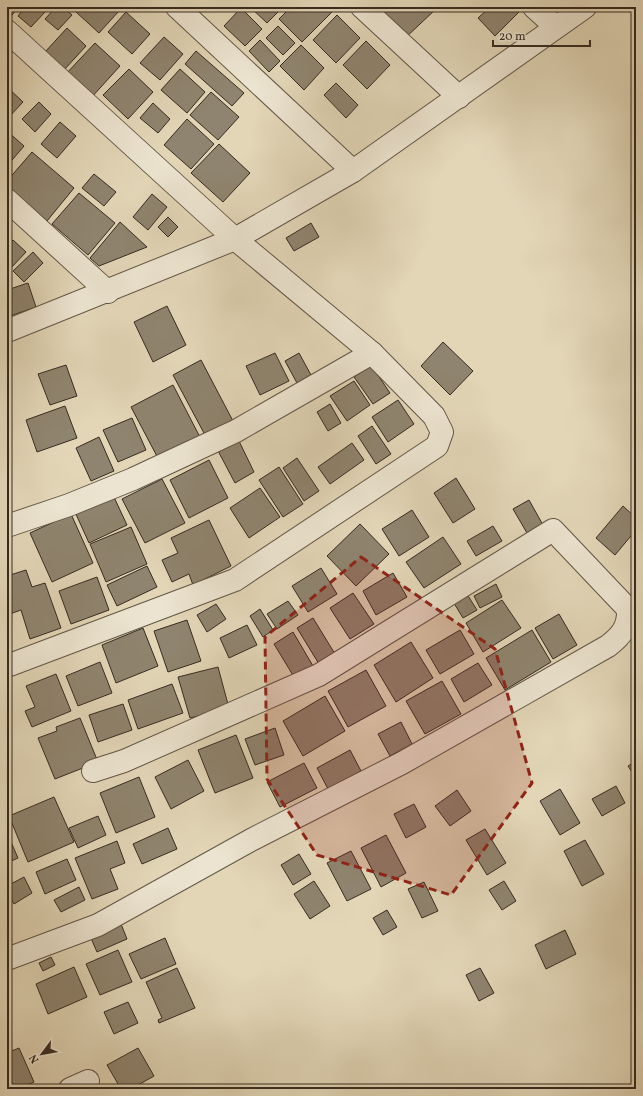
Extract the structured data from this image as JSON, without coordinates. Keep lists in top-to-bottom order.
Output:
{
  "scale_bar": "20 m",
  "north": "bottom left"
}
